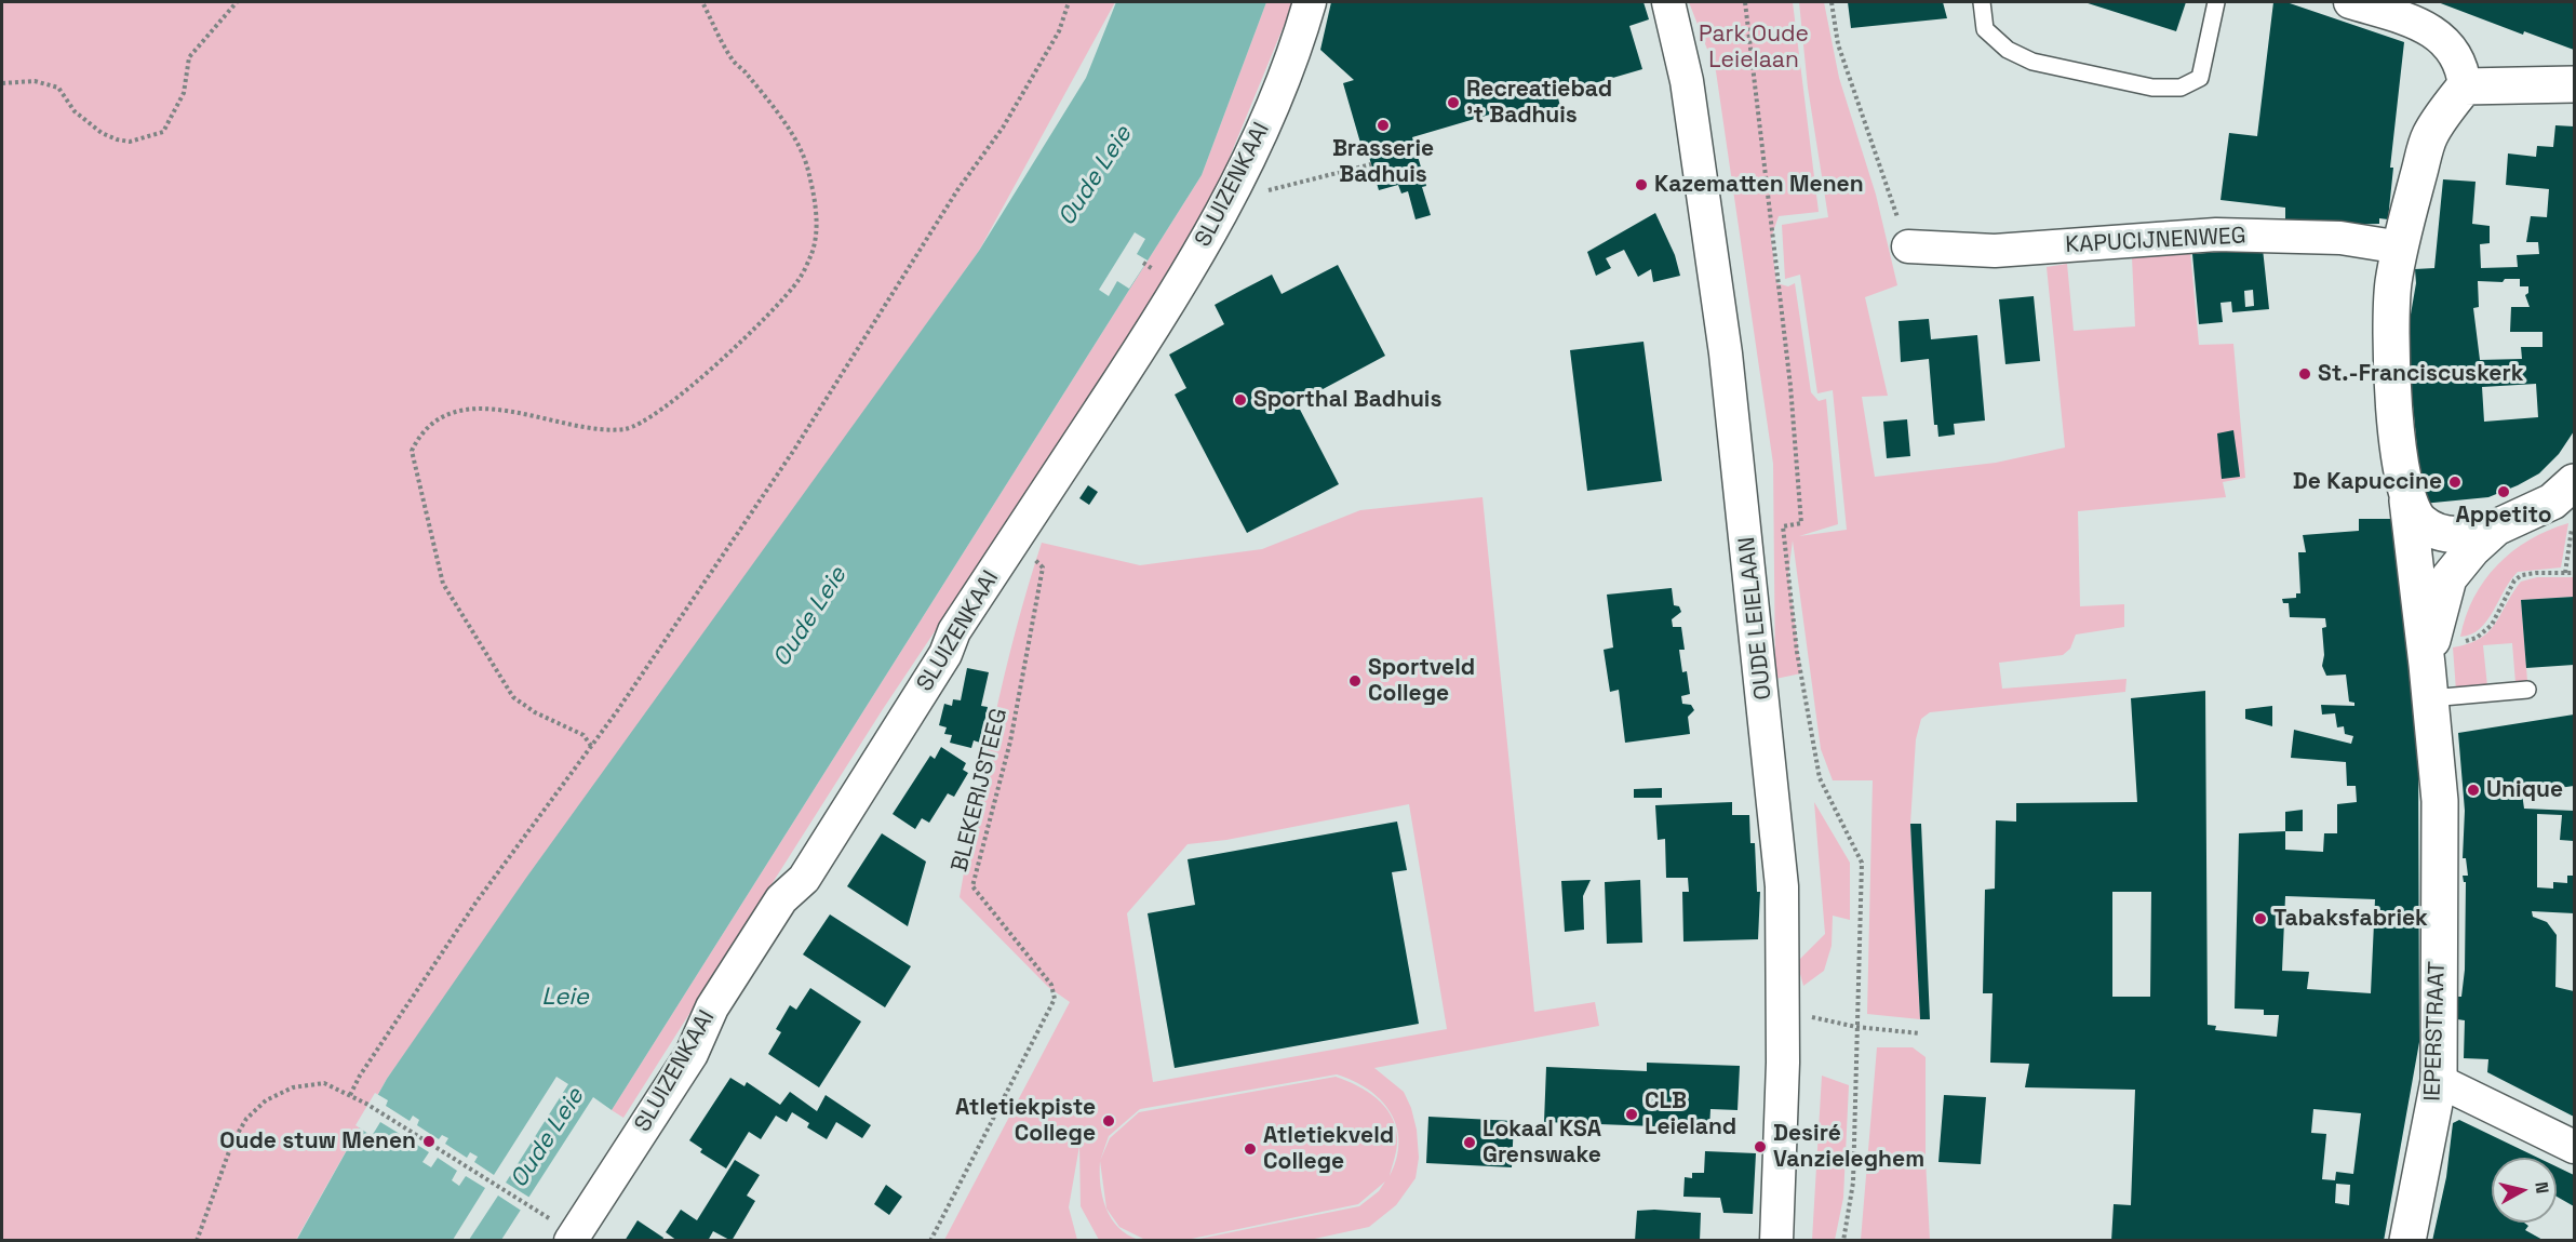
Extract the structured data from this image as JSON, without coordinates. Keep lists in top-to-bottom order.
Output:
{
  "streets": {
    "street": [
      "SLUIZENKAAI",
      "KAPUCIJNENWEG",
      "OUDE LEIELAAN",
      "IEPERSTRAAT"
    ],
    "path": ["BLEKERIJSTEEG"]
  },
  "crossings": [
    ["SLUIZENKAAI", "BLEKERIJSTEEG"],
    ["KAPUCIJNENWEG", "IEPERSTRAAT"]
  ],
  "water": ["Oude Leie", "Leie"],
  "parks": ["Park Oude Leielaan"],
  "places": [
    "Recreatiebad 't Badhuis",
    "Brasserie Badhuis",
    "Kazematten Menen",
    "St.-Franciscuskerk",
    "Sporthal Badhuis",
    "De Kapuccine",
    "Appetito",
    "Sportveld College",
    "Unique",
    "Tabaksfabriek",
    "CLB Leieland",
    "Atletiekpiste College",
    "Oude stuw Menen",
    "Lokaal KSA Grenswake",
    "Desiré Vanzieleghem",
    "Atletiekveld College"
  ],
  "north": "right"
}
